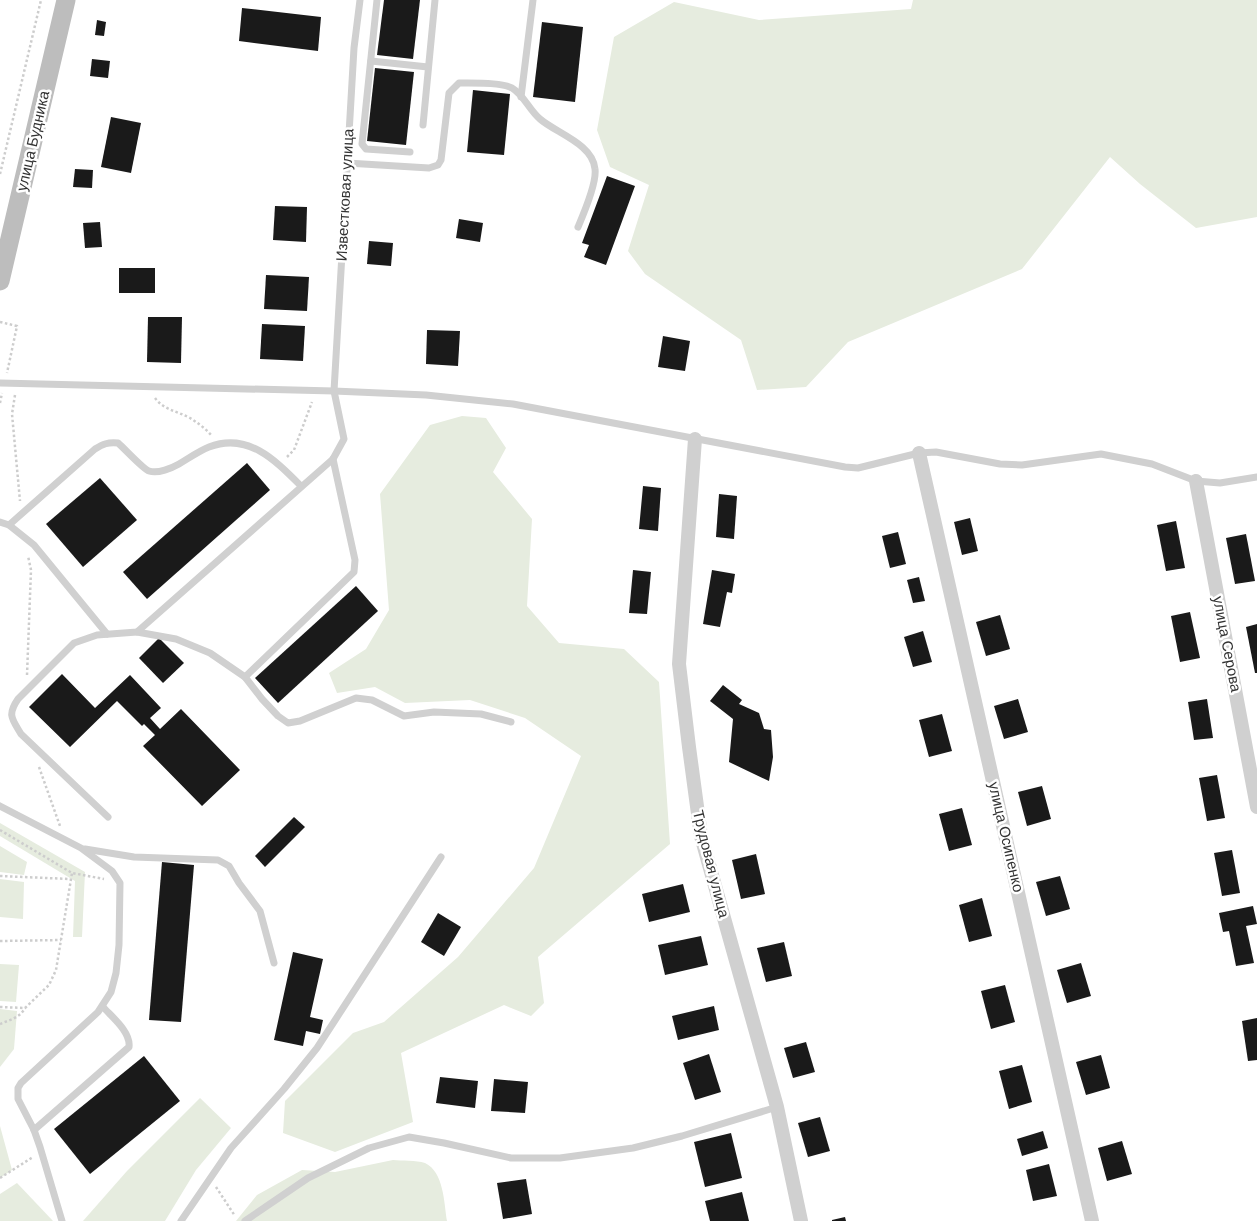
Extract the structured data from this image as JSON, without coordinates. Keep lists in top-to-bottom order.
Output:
{
  "streets": {
    "main road": ["улица Будника"],
    "street": ["улица Серова", "улица Осипенко", "Трудовая улица"],
    "lane": ["Известковая улица"]
  }
}
